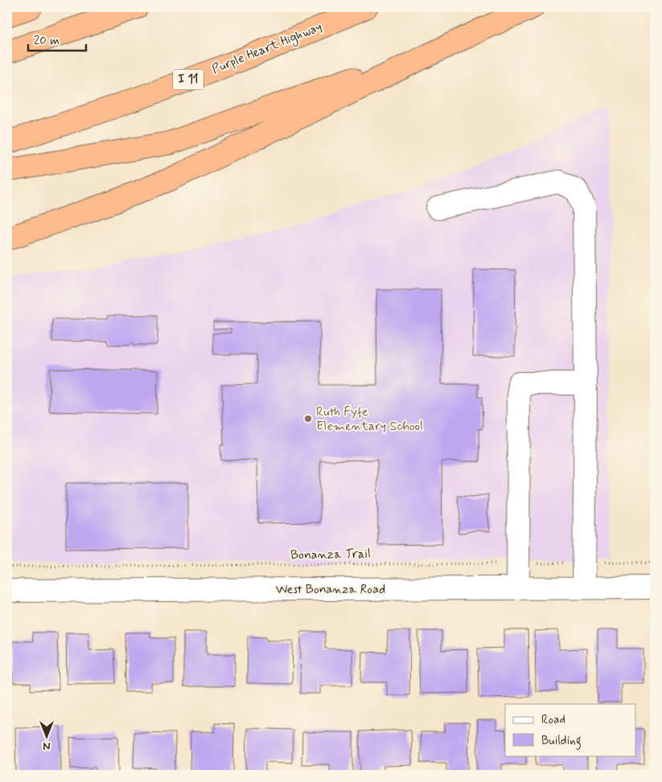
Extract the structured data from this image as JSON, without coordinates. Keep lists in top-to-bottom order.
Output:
{
  "streets": {
    "highway": ["Purple Heart Highway", "I 11"],
    "street": ["West Bonanza Road"],
    "path": ["Bonanza Trail"]
  },
  "places": ["Ruth Fyfe Elementary School"],
  "legend": ["Road", "Building"],
  "scale_bar": "20 m",
  "north": "bottom"
}
